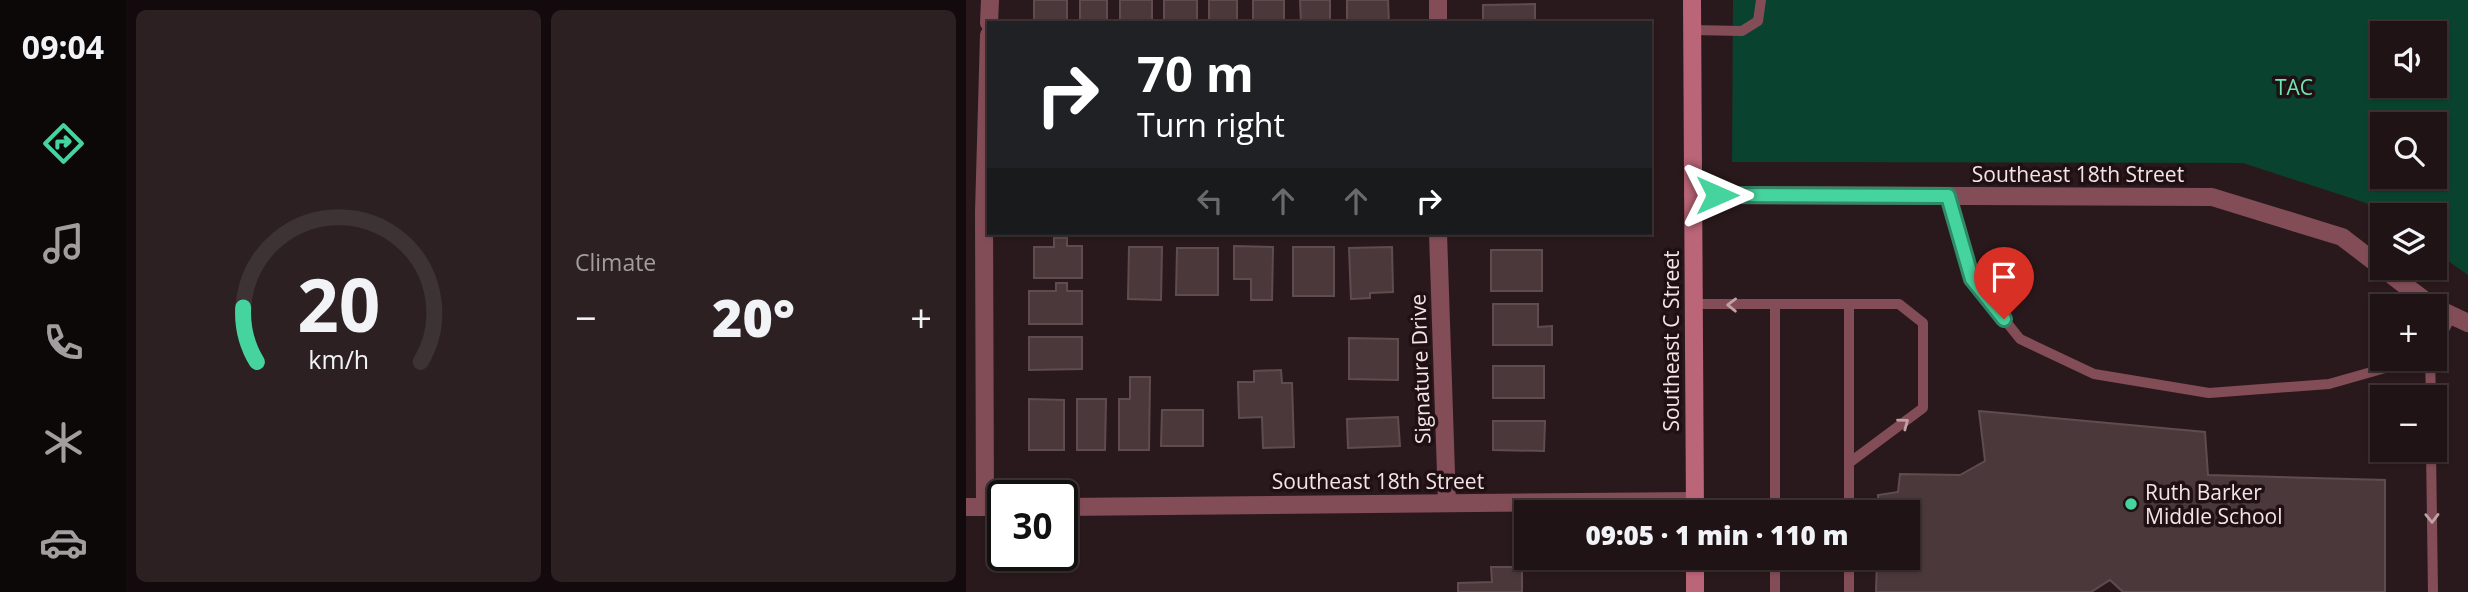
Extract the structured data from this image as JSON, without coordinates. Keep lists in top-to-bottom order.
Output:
{
  "streets": {
    "street": ["Southeast 18th Street", "Southeast C Street", "Signature Drive"]
  },
  "crossings": [
    ["Southeast 18th Street", "Southeast C Street"],
    ["Southeast 18th Street", "Signature Drive"]
  ],
  "parks": ["TAC"],
  "places": ["Ruth Barker Middle School"],
  "page": {
    "tabs": "09:04",
    "tile": "Climate",
    "map_buttons": ["+", "−"],
    "turn": ["70 m", "Turn right"],
    "heat": ["−", "20°", "+"],
    "limit": "30",
    "trip": "09:05 · 1 min · 110 m",
    "gauge": ["20", "km/h"]
  }
}
